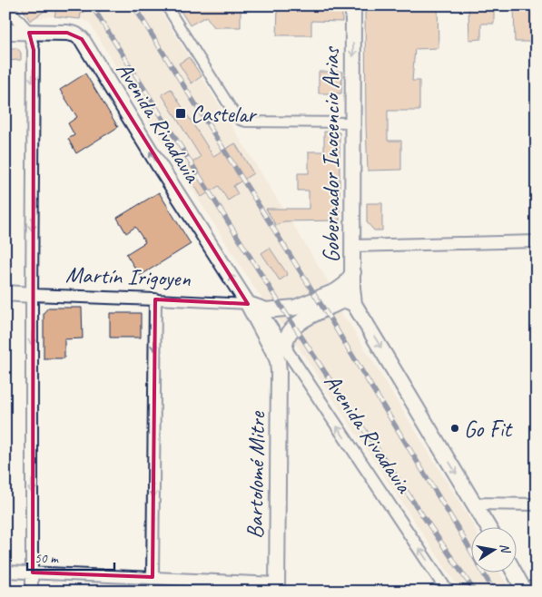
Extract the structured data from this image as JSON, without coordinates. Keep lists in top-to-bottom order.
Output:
{
  "streets": {
    "street": [
      "Avenida Rivadavia",
      "Gobernador Inocencio Arias",
      "Martín Irigoyen",
      "Bartolomé Mitre"
    ]
  },
  "crossings": [
    ["Avenida Rivadavia", "Martín Irigoyen"],
    ["Avenida Rivadavia", "Bartolomé Mitre"]
  ],
  "one_way": ["Gobernador Inocencio Arias"],
  "places": {
    "transit": ["Castelar"],
    "other": ["Go Fit"]
  },
  "scale_bar": "50 m",
  "north": "right"
}
